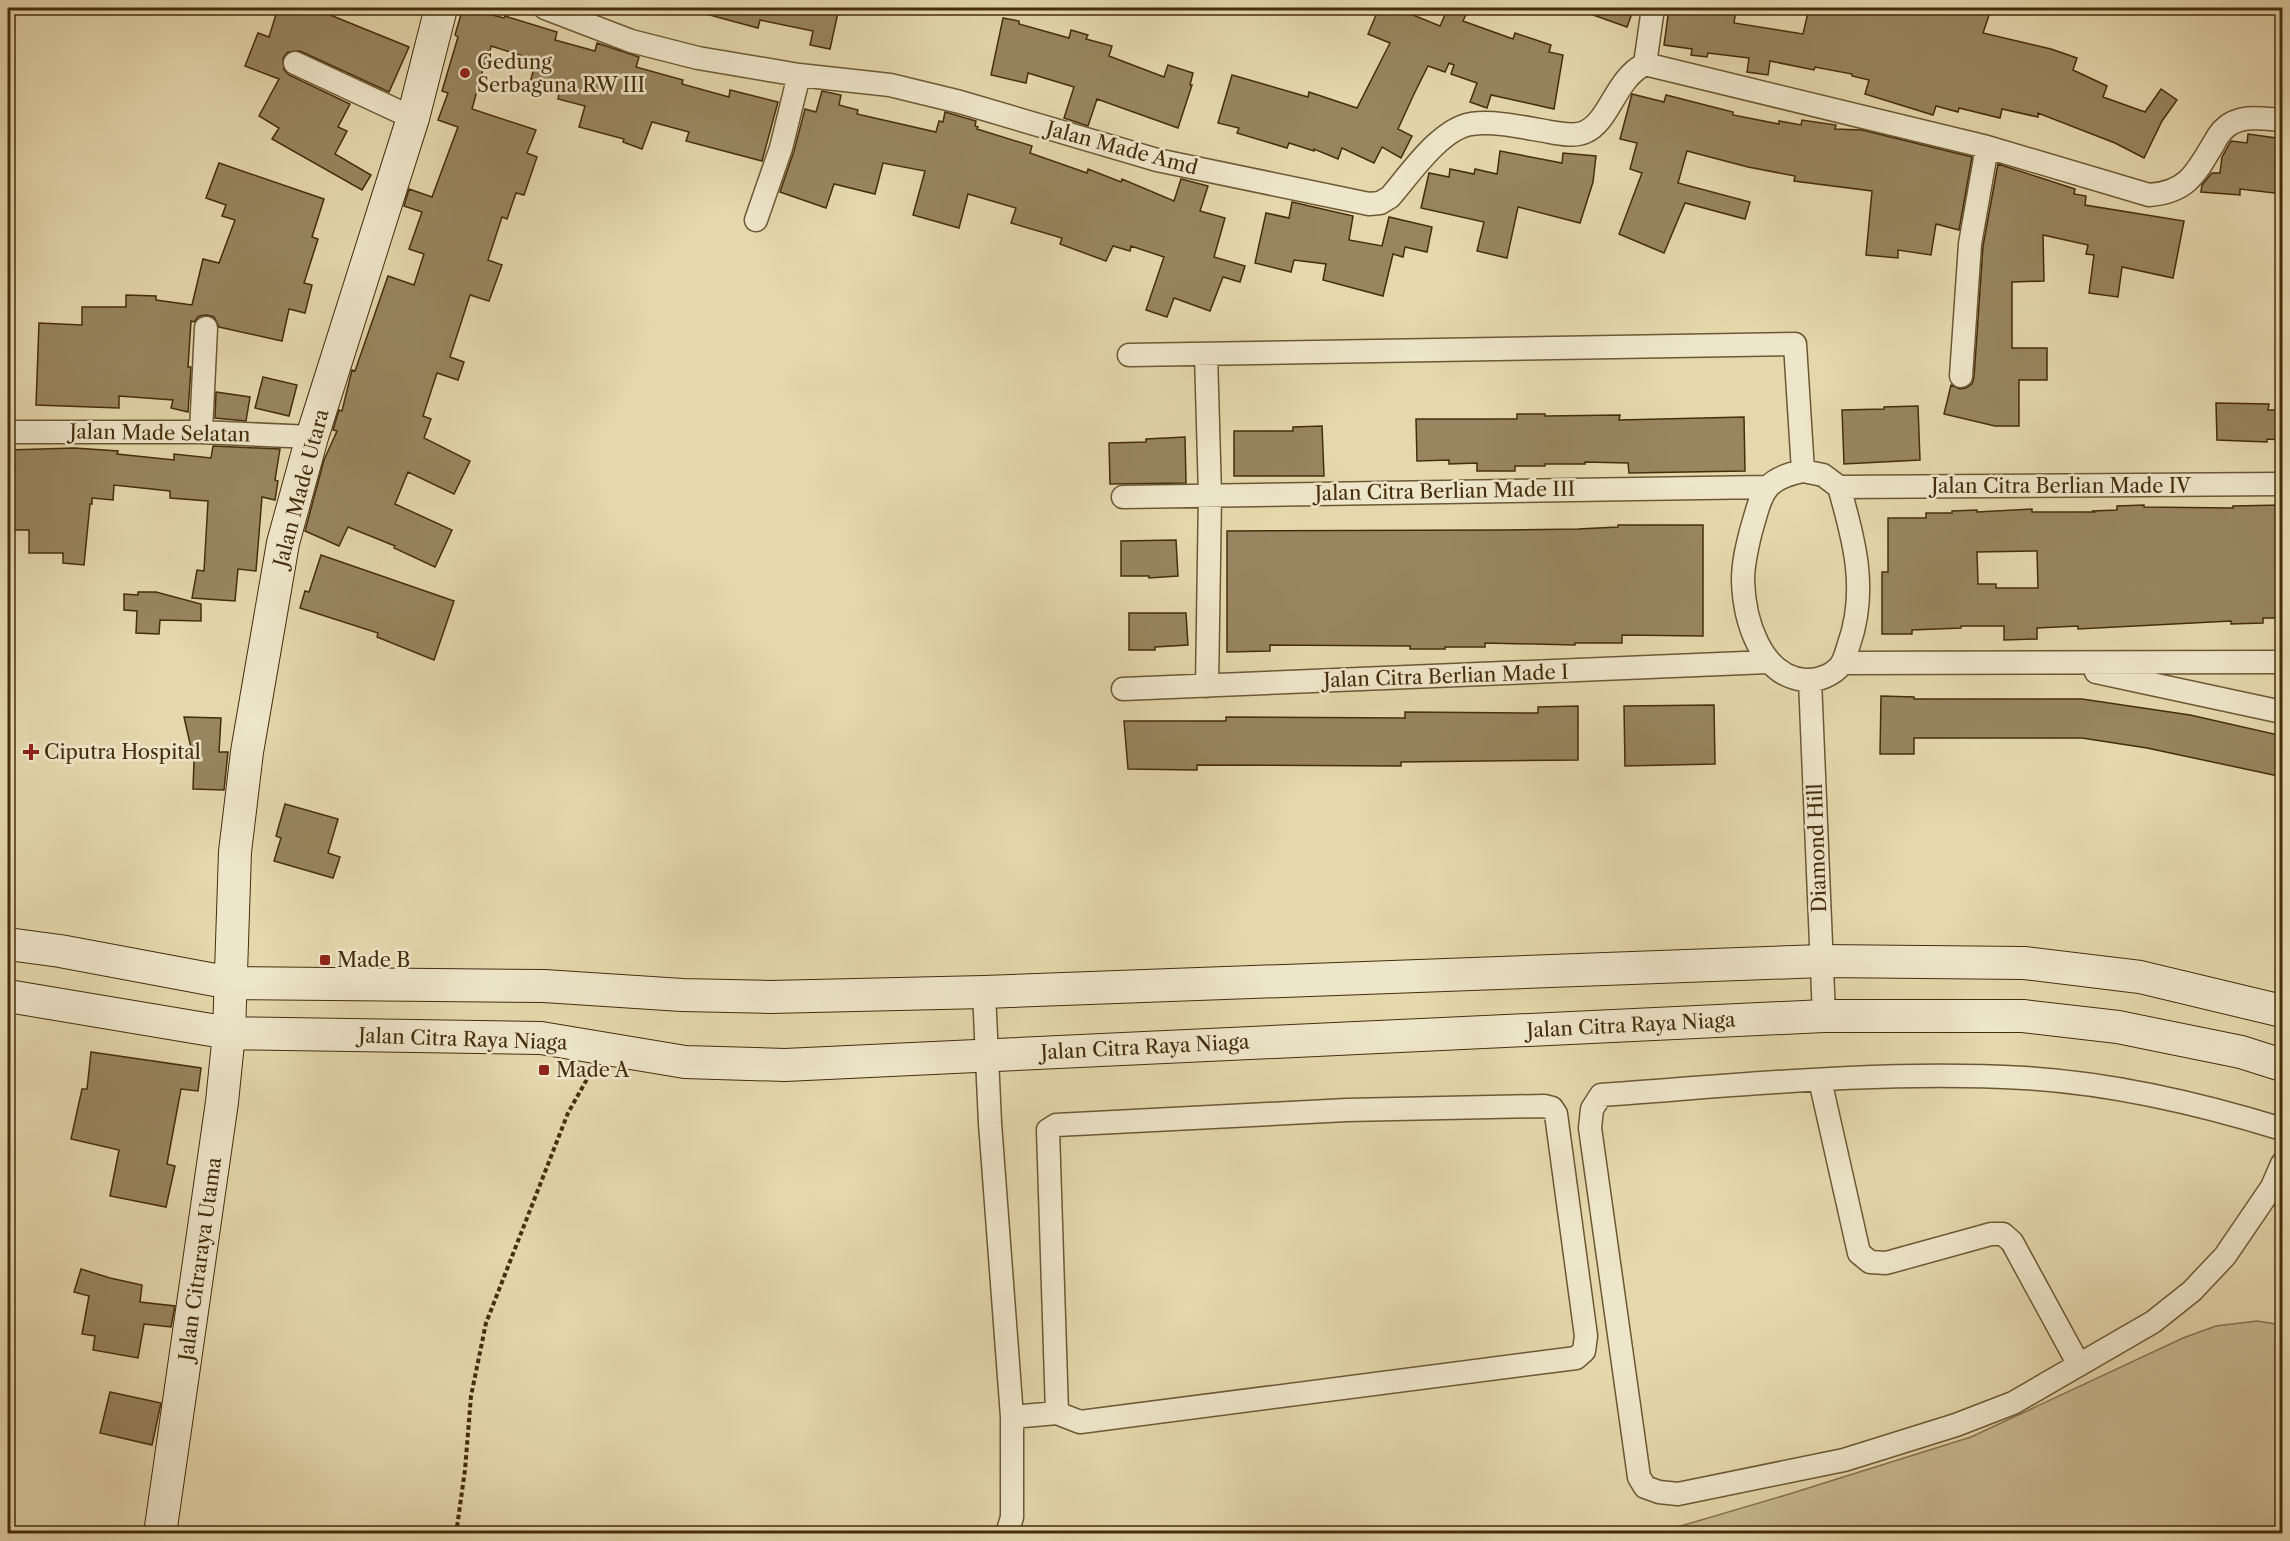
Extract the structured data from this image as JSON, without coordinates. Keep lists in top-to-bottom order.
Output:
{
  "streets": {
    "street": [
      "Jalan Made Amd",
      "Jalan Made Selatan",
      "Jalan Citra Berlian Made IV",
      "Jalan Made Utara",
      "Jalan Citra Berlian Made III",
      "Jalan Citra Berlian Made I",
      "Diamond Hill",
      "Jalan Citra Raya Niaga",
      "Jalan Citraraya Utama"
    ]
  },
  "crossings": [
    ["Jalan Made Selatan", "Jalan Made Utara"],
    ["Jalan Made Utara", "Jalan Citraraya Utama"],
    ["Diamond Hill", "Jalan Citra Raya Niaga"],
    ["Jalan Citra Raya Niaga", "Jalan Citraraya Utama"]
  ],
  "places": {
    "other": ["Gedung Serbaguna RW III"],
    "health": ["Ciputra Hospital"],
    "transit": ["Made B", "Made A"]
  }
}
